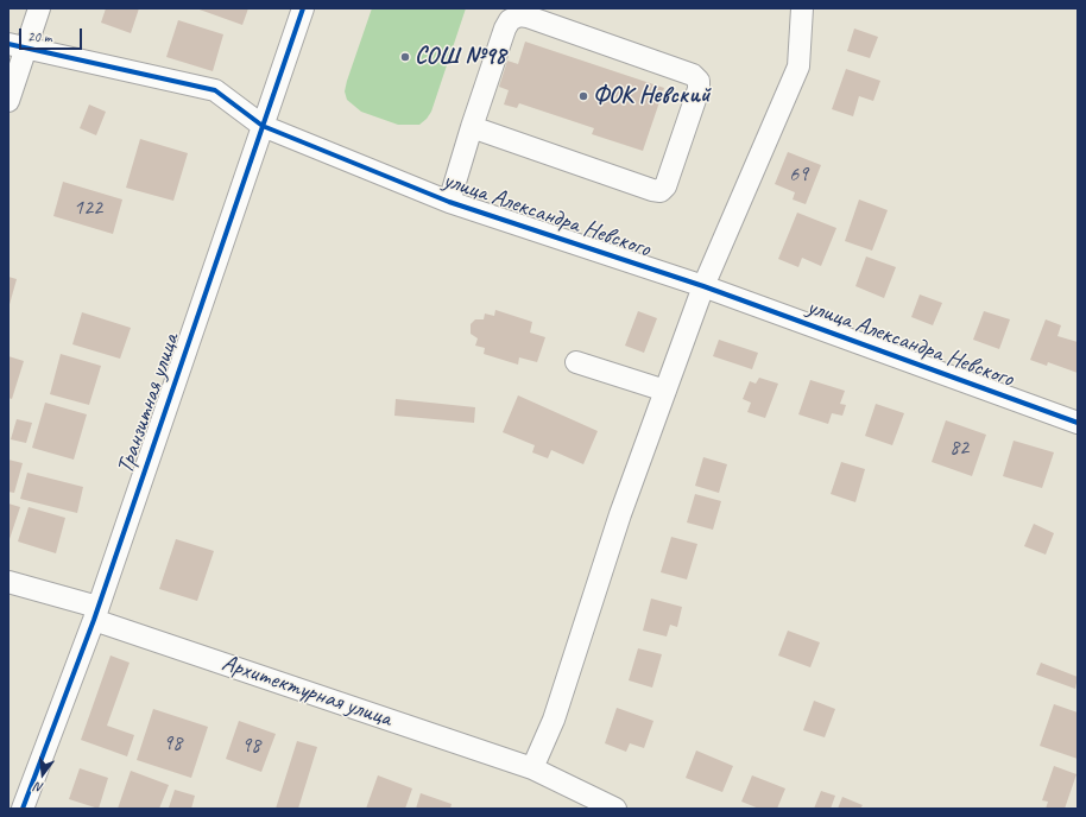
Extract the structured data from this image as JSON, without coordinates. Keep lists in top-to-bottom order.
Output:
{
  "streets": {
    "street": ["улица Александра Невского", "Транзитная улица", "Архитектурная улица"]
  },
  "crossings": [
    ["улица Александра Невского", "Транзитная улица"],
    ["Транзитная улица", "Архитектурная улица"]
  ],
  "places": ["СОШ №98", "ФОК Невский"],
  "house_numbers": [
    "69",
    "122",
    "82",
    "98",
    "98"
  ],
  "scale_bar": "20 m",
  "north": "bottom"
}
